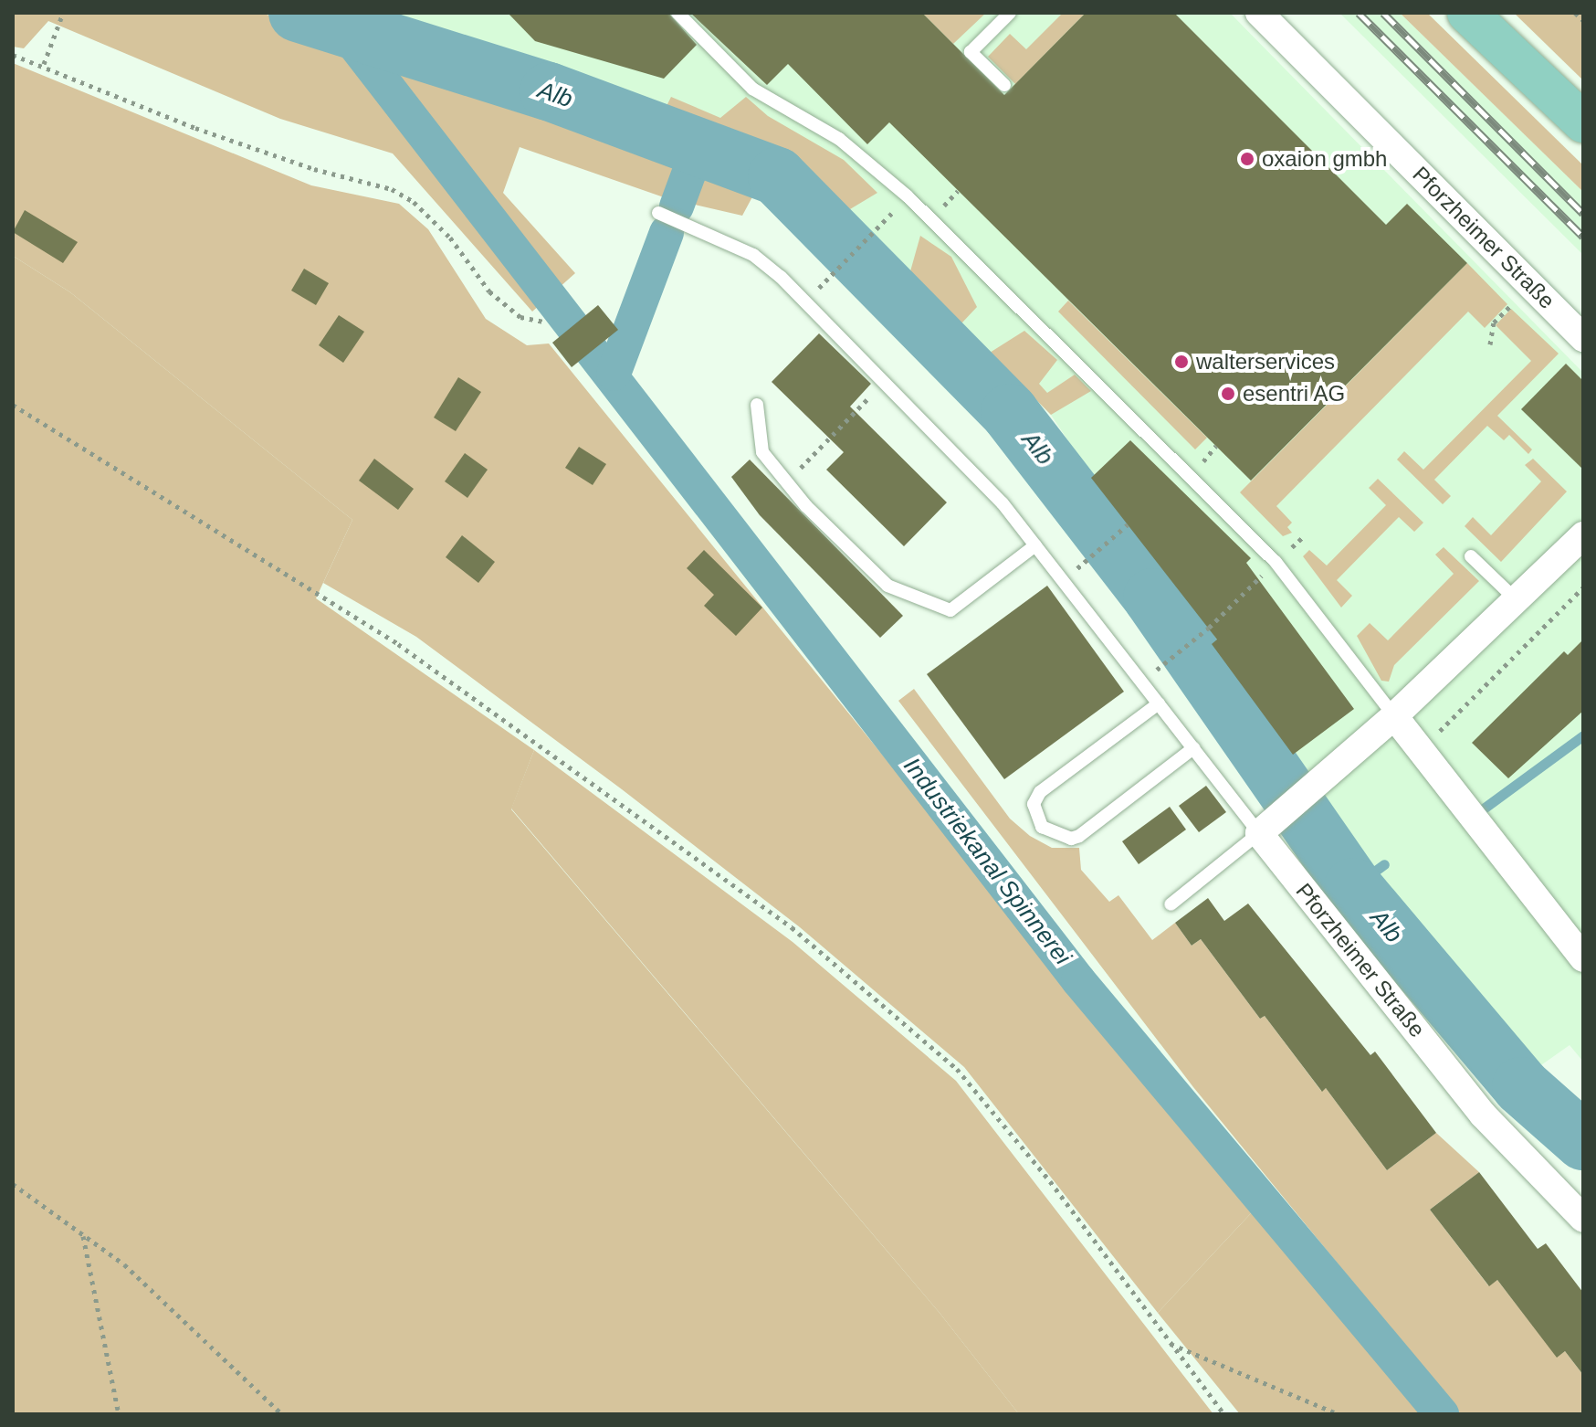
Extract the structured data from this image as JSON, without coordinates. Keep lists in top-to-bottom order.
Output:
{
  "streets": {
    "street": ["Pforzheimer Straße"]
  },
  "water": ["Alb", "Industriekanal Spinnerei"],
  "places": ["oxaion gmbh", "walterservices", "esentri AG"]
}
